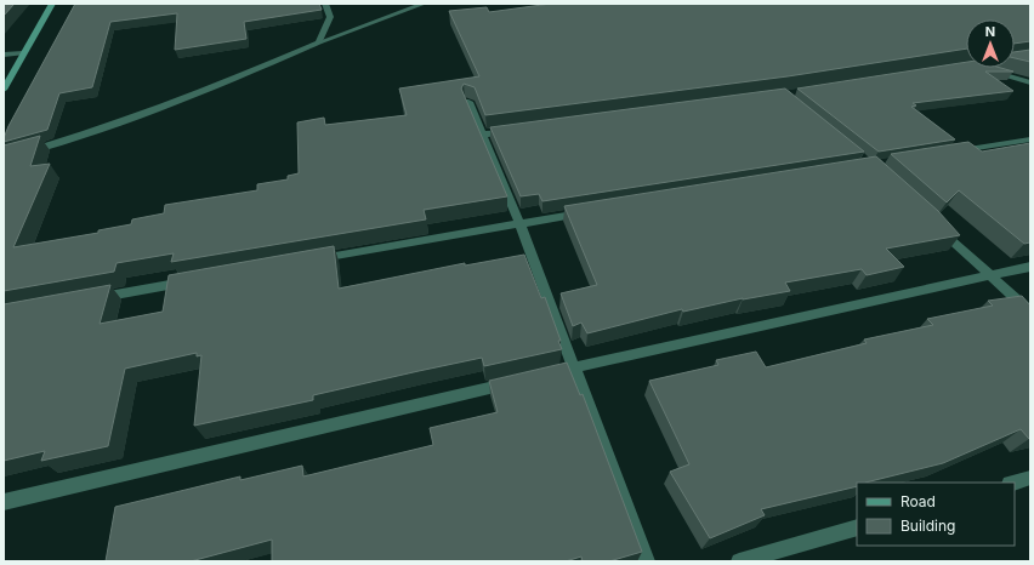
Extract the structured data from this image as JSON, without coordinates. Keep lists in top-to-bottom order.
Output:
{
  "legend": ["Road", "Building"],
  "north": "top"
}
